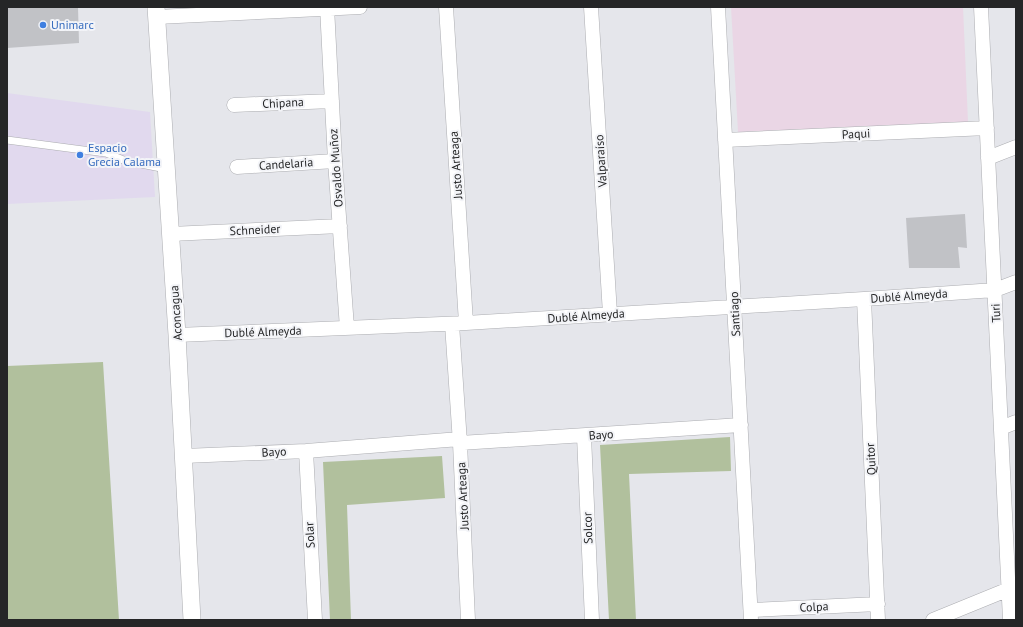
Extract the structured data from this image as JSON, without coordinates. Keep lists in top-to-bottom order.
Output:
{
  "streets": {
    "street": [
      "Chipana",
      "Paqui",
      "Valparaíso",
      "Candelaria",
      "Justo Arteaga",
      "Osvaldo Muñoz",
      "Schneider",
      "Dublé Almeyda",
      "Aconcagua",
      "Turi",
      "Santiago",
      "Bayo",
      "Quitor",
      "Solcor",
      "Solar",
      "Colpa"
    ]
  },
  "crossings": [
    ["Chipana", "Osvaldo Muñoz"],
    ["Paqui", "Turi"],
    ["Paqui", "Santiago"],
    ["Valparaíso", "Dublé Almeyda"],
    ["Candelaria", "Osvaldo Muñoz"],
    ["Justo Arteaga", "Dublé Almeyda"],
    ["Justo Arteaga", "Bayo"],
    ["Osvaldo Muñoz", "Schneider"],
    ["Osvaldo Muñoz", "Dublé Almeyda"],
    ["Schneider", "Aconcagua"],
    ["Dublé Almeyda", "Aconcagua"],
    ["Dublé Almeyda", "Turi"],
    ["Dublé Almeyda", "Santiago"],
    ["Dublé Almeyda", "Quitor"],
    ["Aconcagua", "Bayo"],
    ["Santiago", "Bayo"],
    ["Santiago", "Colpa"],
    ["Bayo", "Solcor"],
    ["Bayo", "Solar"],
    ["Quitor", "Colpa"]
  ],
  "places": ["Unimarc", "Espacio Grecia Calama"]
}
